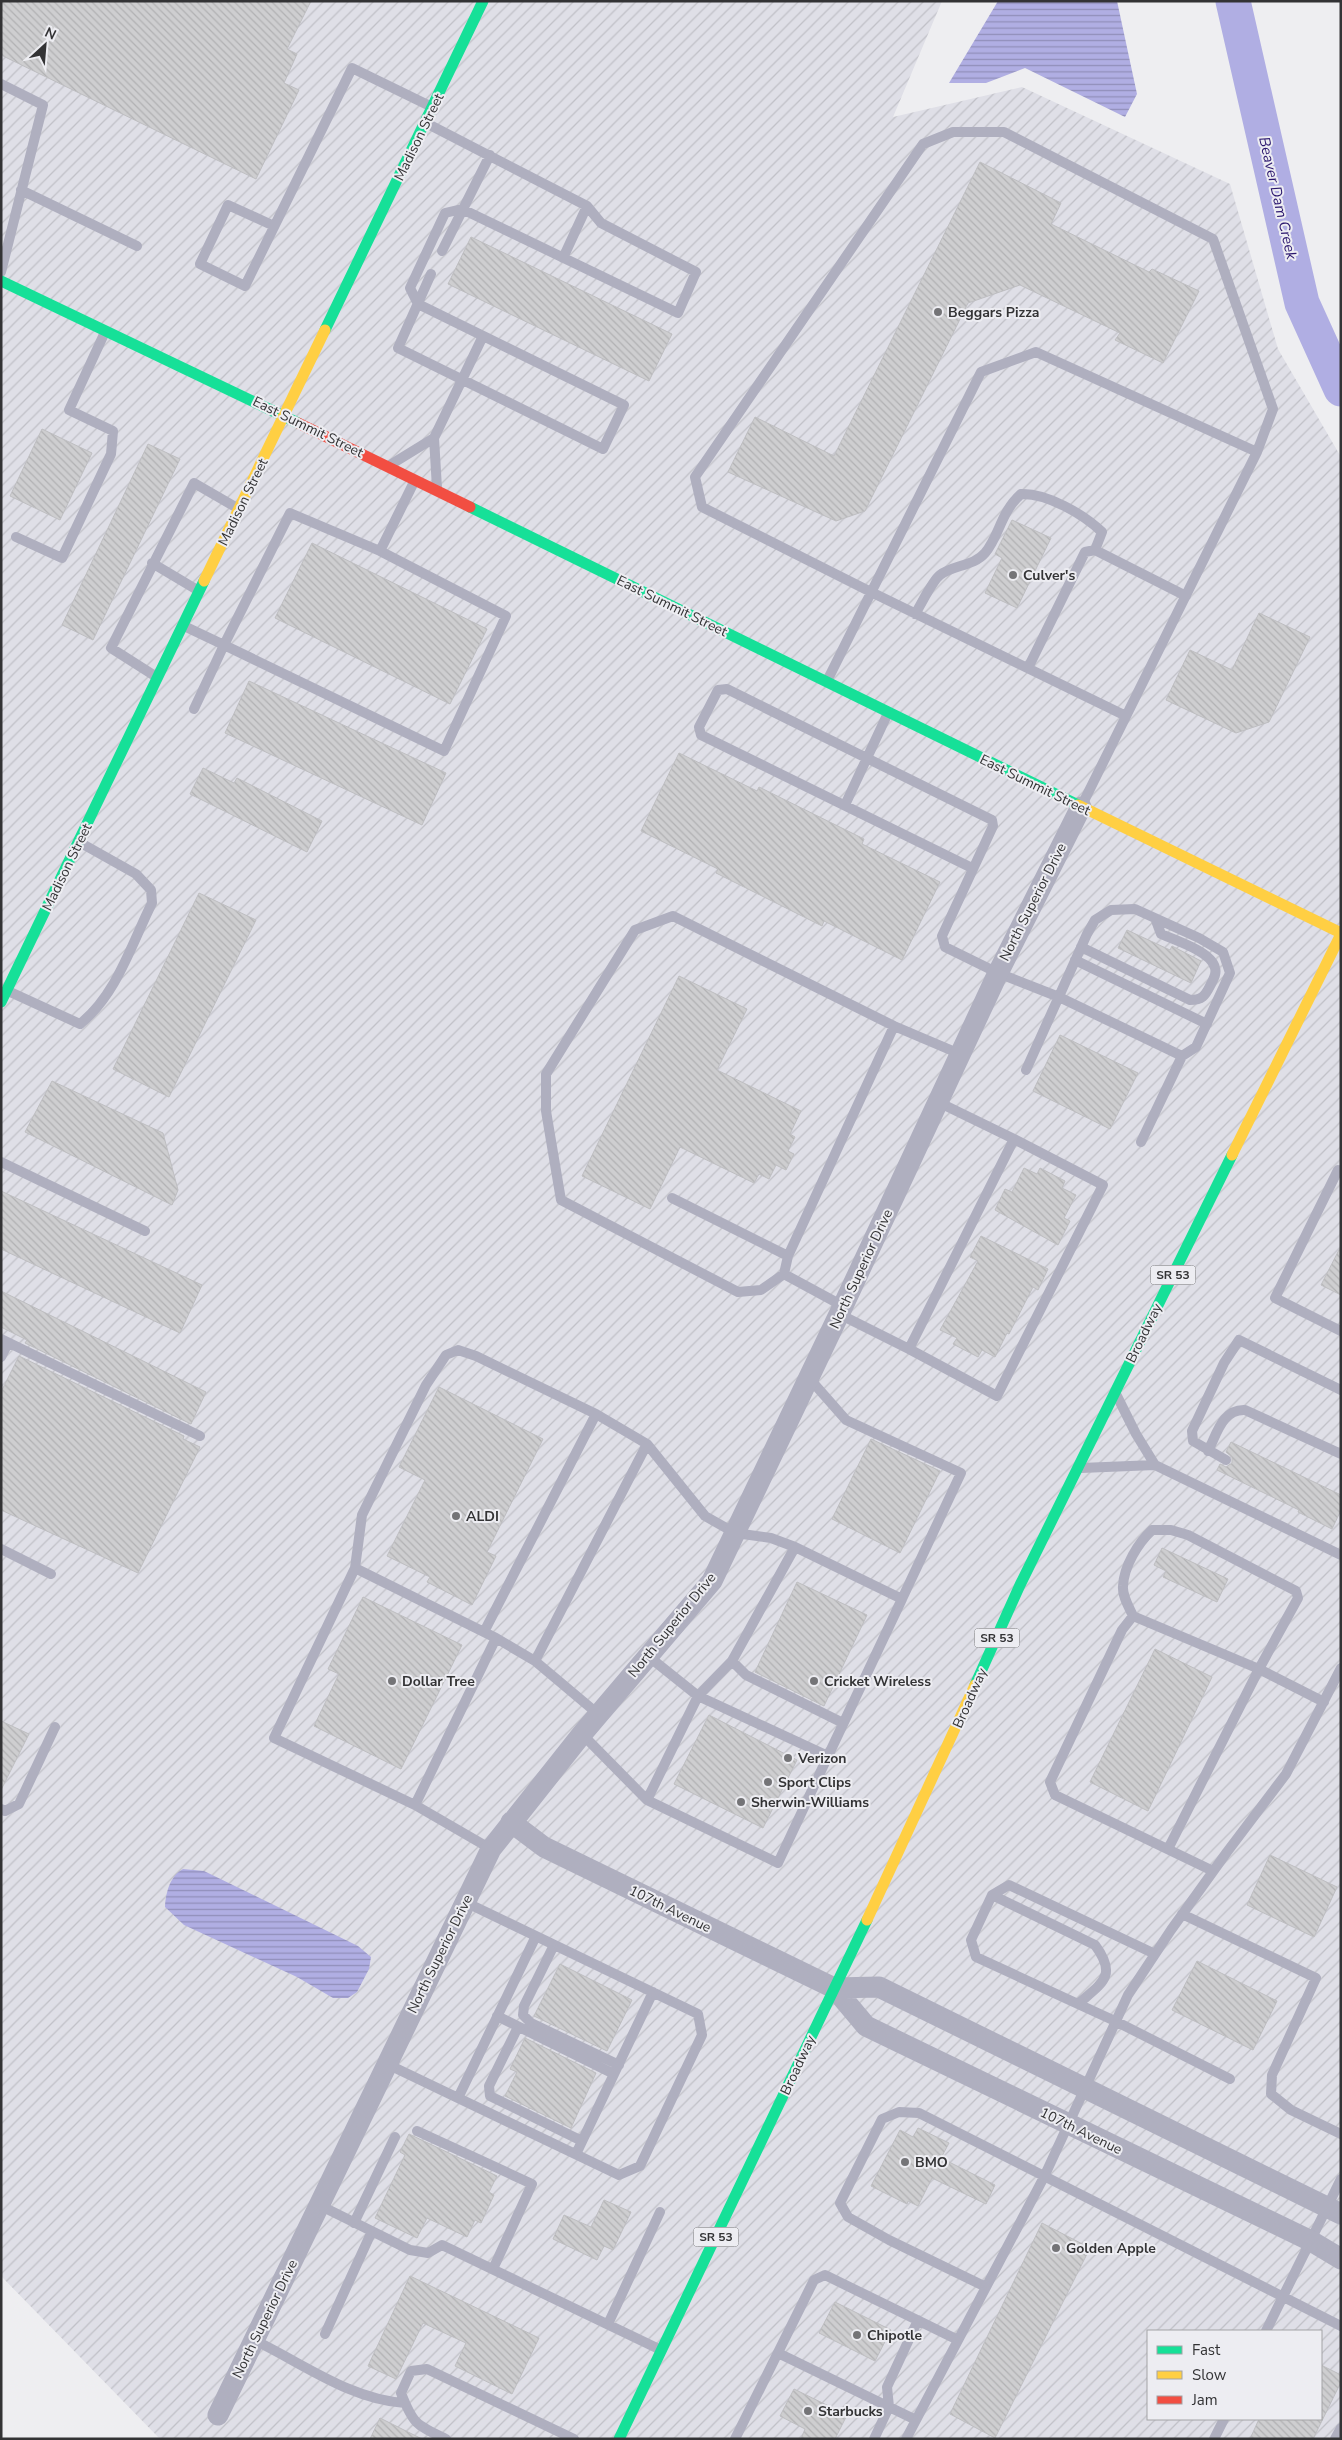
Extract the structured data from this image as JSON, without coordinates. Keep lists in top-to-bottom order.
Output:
{
  "streets": {
    "street": [
      "Madison Street",
      "East Summit Street",
      "North Superior Drive",
      "SR 53",
      "Broadway",
      "107th Avenue"
    ]
  },
  "crossings": [
    ["Madison Street", "East Summit Street"],
    ["East Summit Street", "North Superior Drive"],
    ["East Summit Street", "Broadway"],
    ["North Superior Drive", "107th Avenue"],
    ["Broadway", "107th Avenue"]
  ],
  "water": ["Beaver Dam Creek"],
  "places": [
    "Beggars Pizza",
    "Culver's",
    "ALDI",
    "Dollar Tree",
    "Cricket Wireless",
    "Verizon",
    "Sport Clips",
    "Sherwin-Williams",
    "BMO",
    "Golden Apple",
    "Chipotle",
    "Starbucks"
  ],
  "legend": ["Fast", "Slow", "Jam"],
  "north": "top right"
}
